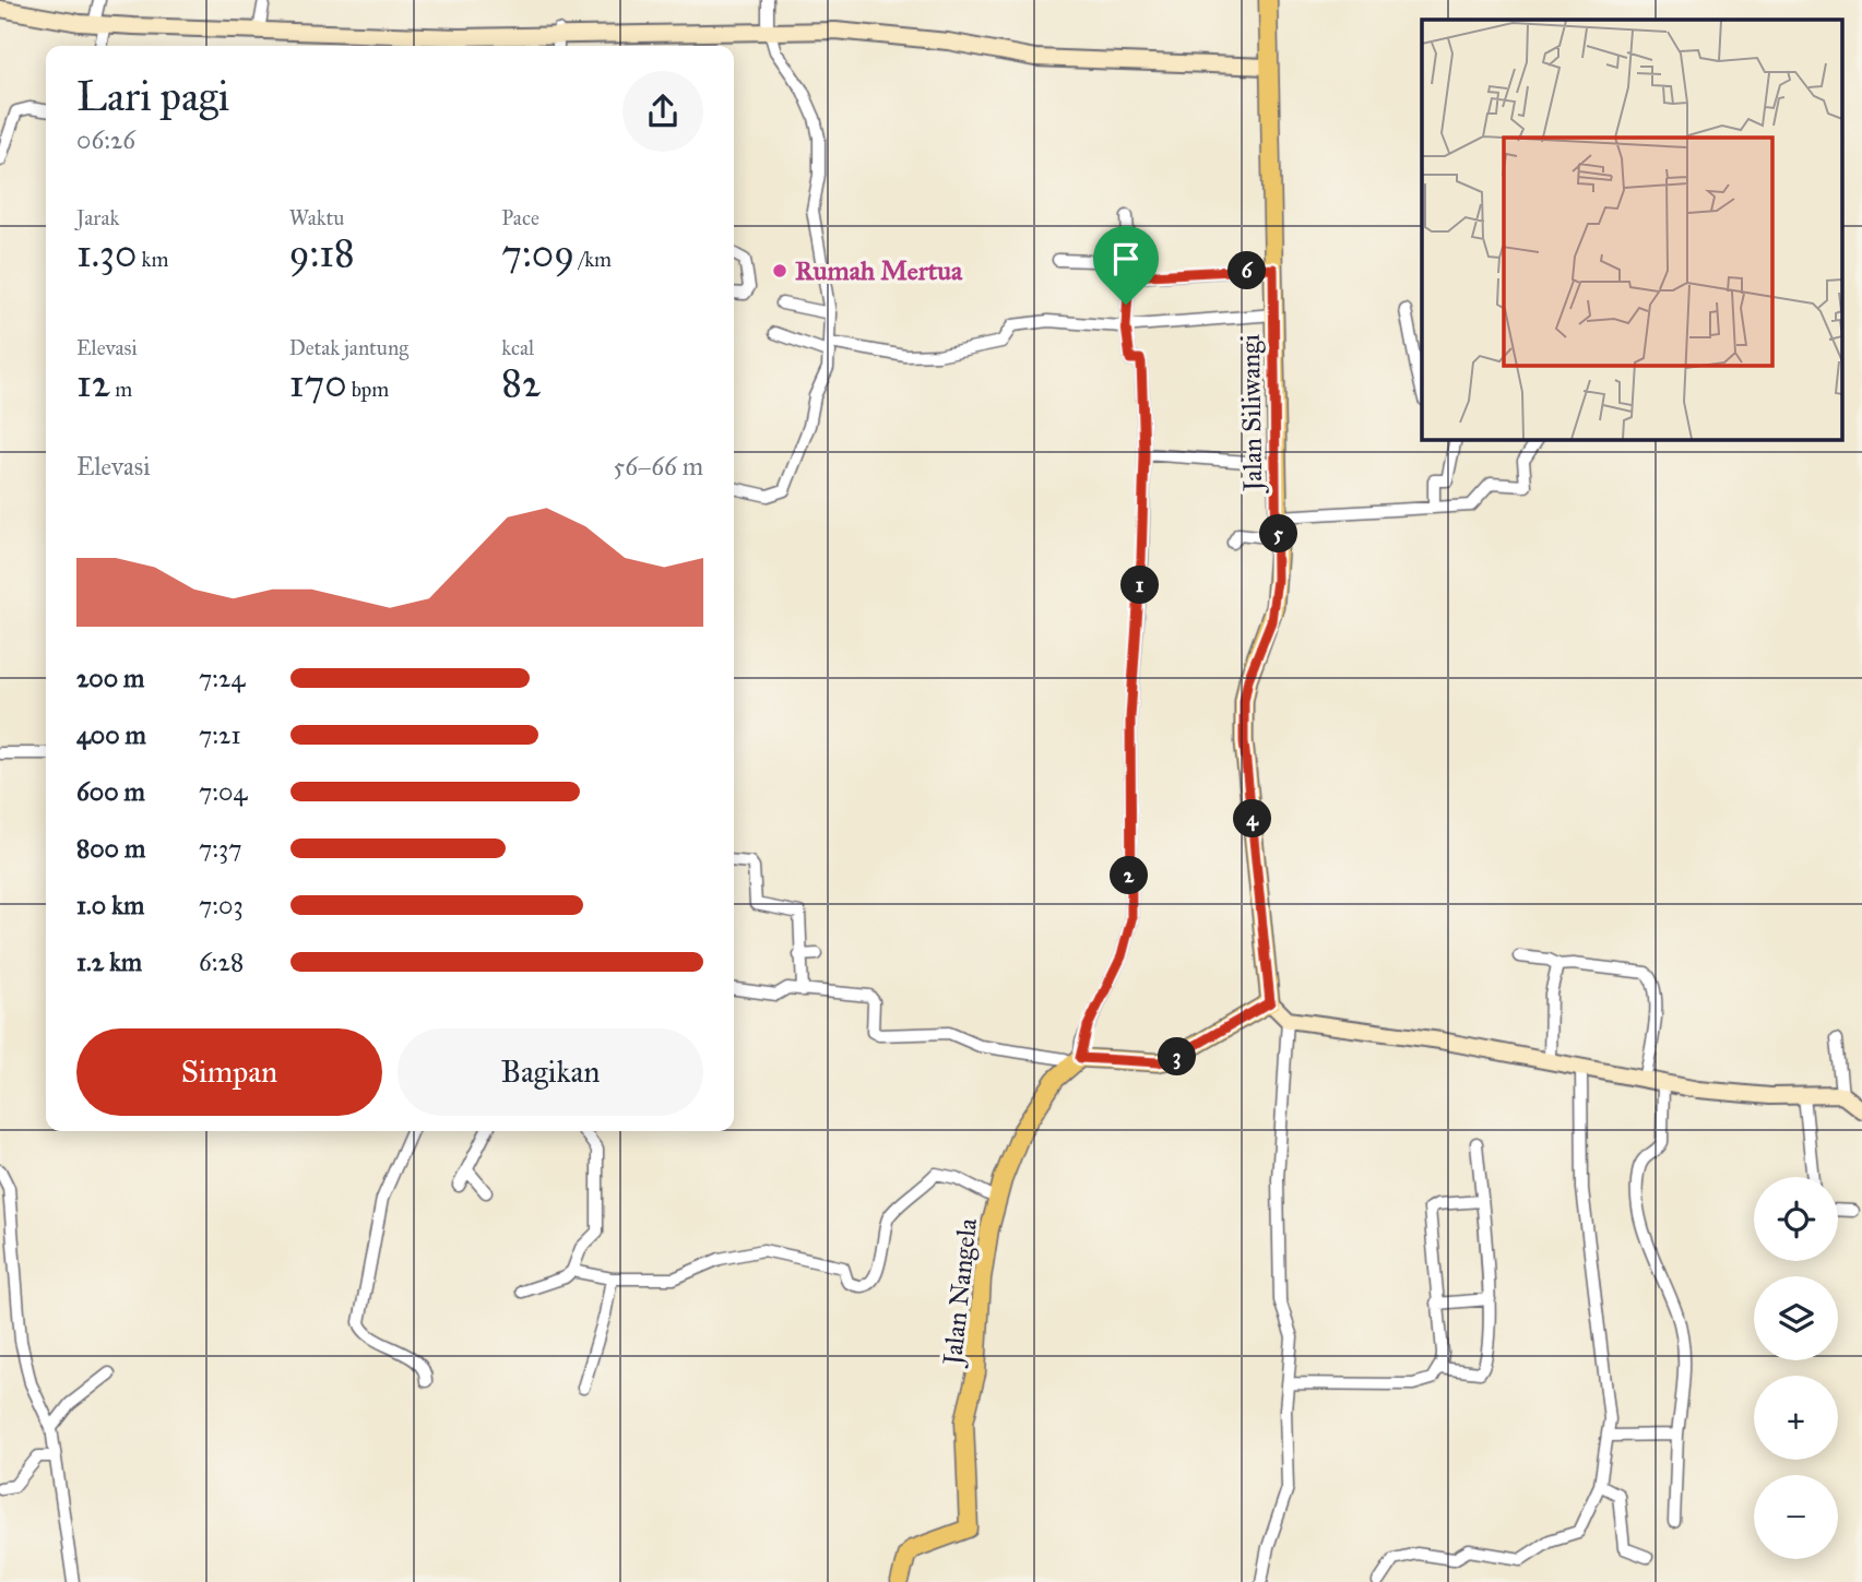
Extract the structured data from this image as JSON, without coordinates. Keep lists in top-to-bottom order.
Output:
{
  "streets": {
    "main road": ["Jalan Siliwangi", "Jalan Nangela"]
  },
  "places": ["Rumah Mertua"],
  "page": {
    "heading": ["Lari pagi", "06:26"],
    "stats": [
      ["Jarak", "1.30 km"],
      ["Waktu", "9:18"],
      ["Pace", "7:09 /km"],
      ["Elevasi", "12 m"],
      ["Detak jantung", "170 bpm"],
      ["kcal", "82"]
    ],
    "pins": [
      "6",
      "5",
      "1",
      "4",
      "2",
      "3"
    ],
    "chart": ["Elevasi", "56–66 m"],
    "list": [
      {
        "name": "200 m",
        "note": "7:24"
      },
      {
        "name": "400 m",
        "note": "7:21"
      },
      {
        "name": "600 m",
        "note": "7:04"
      },
      {
        "name": "800 m",
        "note": "7:37"
      },
      {
        "name": "1.0 km",
        "note": "7:03"
      },
      {
        "name": "1.2 km",
        "note": "6:28"
      }
    ],
    "buttons": ["Simpan", "Bagikan"],
    "map_buttons": ["+", "−"]
  }
}
